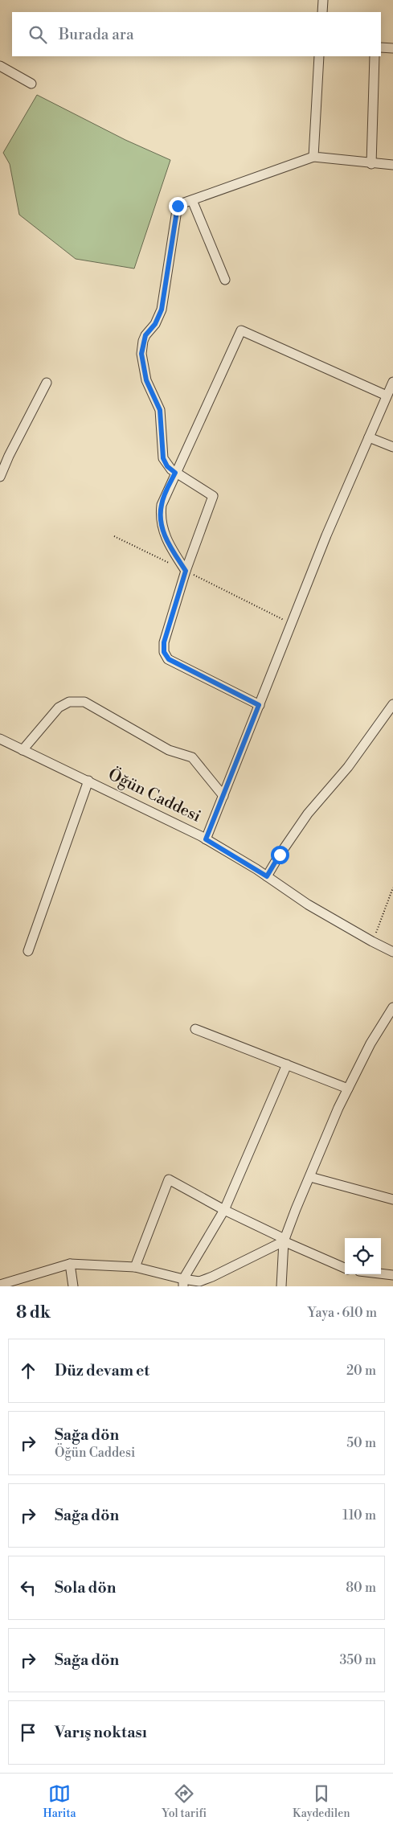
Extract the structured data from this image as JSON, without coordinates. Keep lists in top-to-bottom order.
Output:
{
  "streets": {
    "street": ["Öğün Caddesi"]
  },
  "page": {
    "search": "Burada ara",
    "heading": ["8 dk", "Yaya · 610 m"],
    "list": [
      ["Düz devam et", "20 m"],
      ["Sağa dön", "Öğün Caddesi", "50 m"],
      ["Sağa dön", "110 m"],
      ["Sola dön", "80 m"],
      ["Sağa dön", "350 m"],
      "Varış noktası"
    ],
    "nav": ["Harita", "Yol tarifi", "Kaydedilen"]
  }
}
